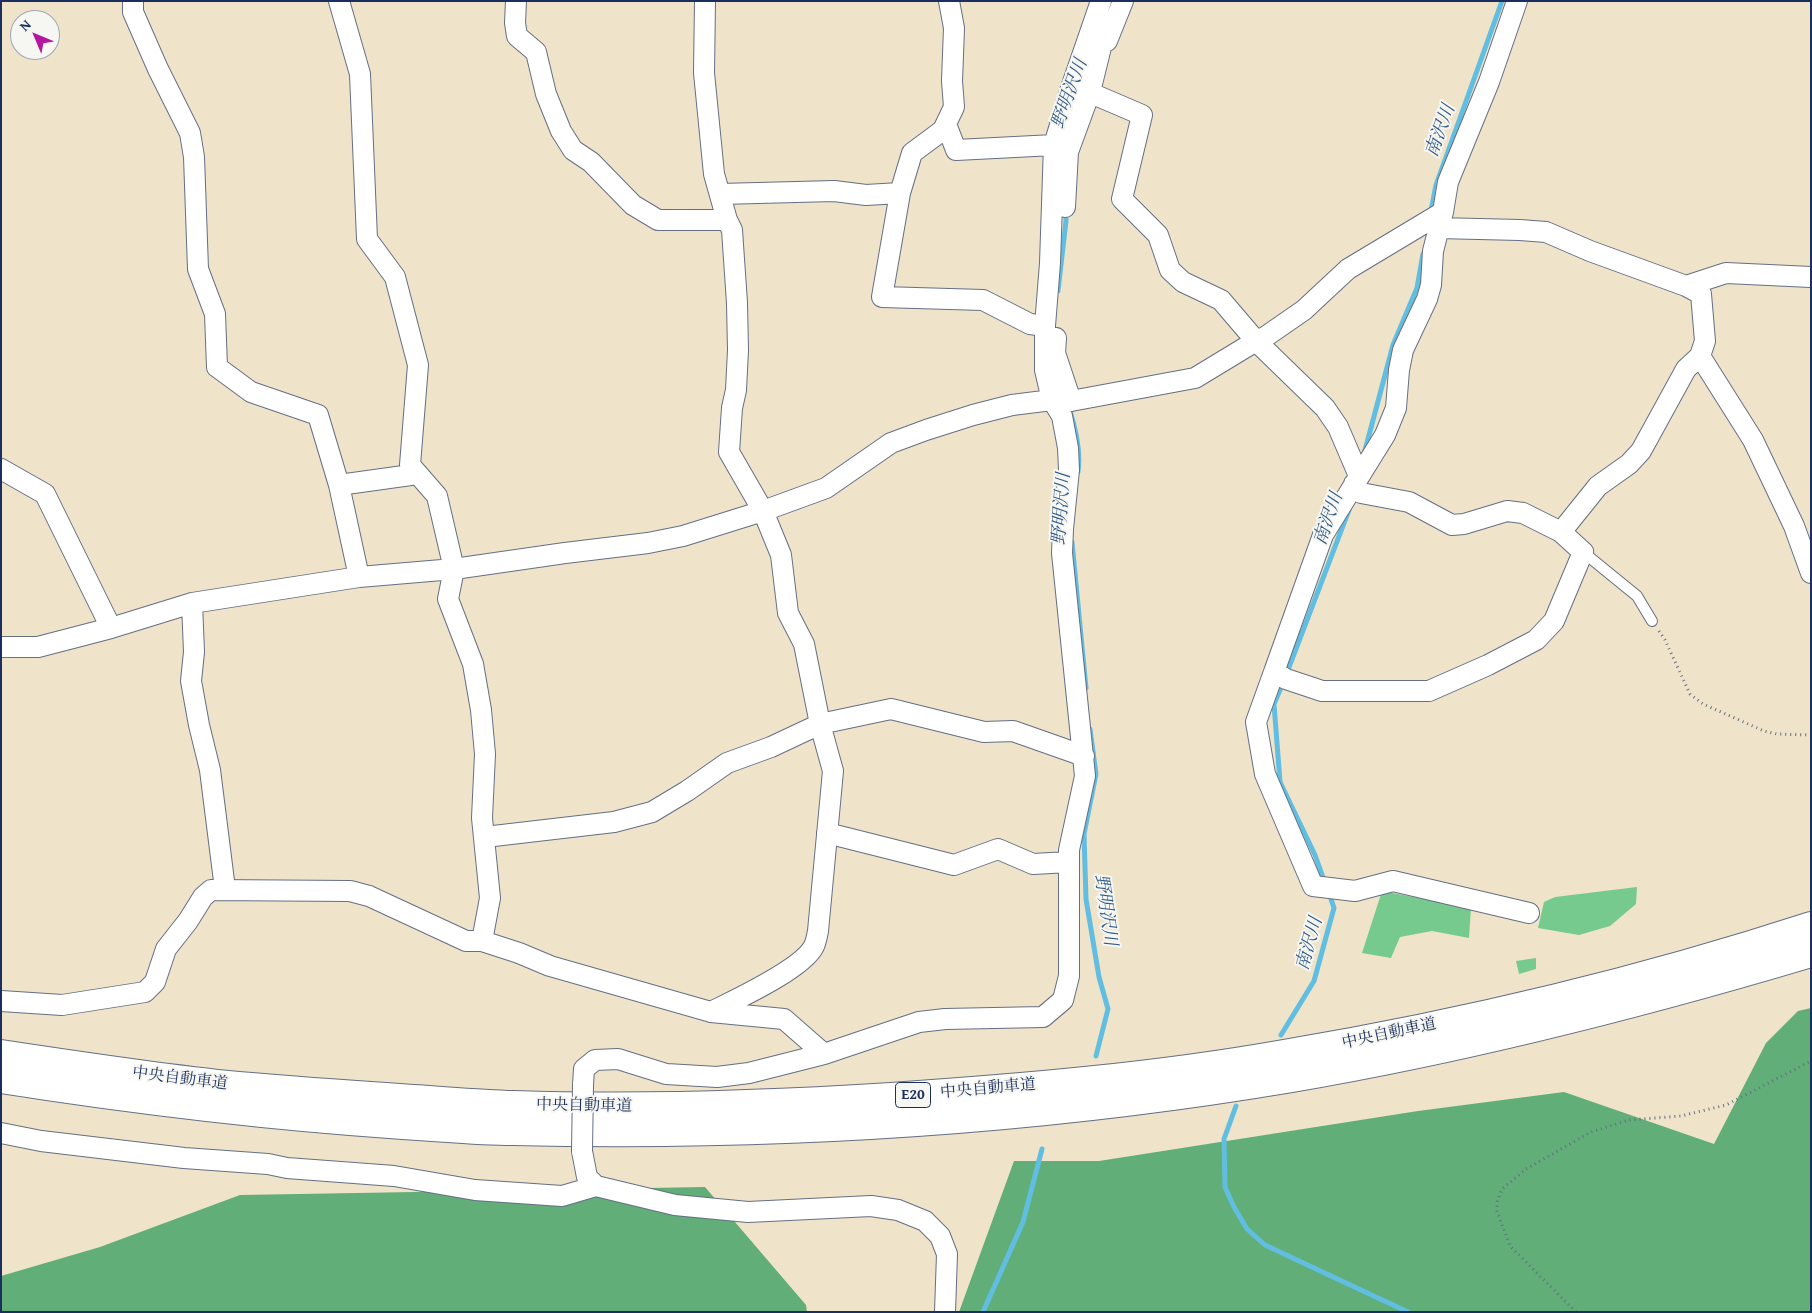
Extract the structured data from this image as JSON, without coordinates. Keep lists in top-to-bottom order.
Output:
{
  "streets": {
    "highway": ["中央自動車道", "E20"]
  },
  "water": ["野明沢川", "南沢川"],
  "north": "top left"
}
